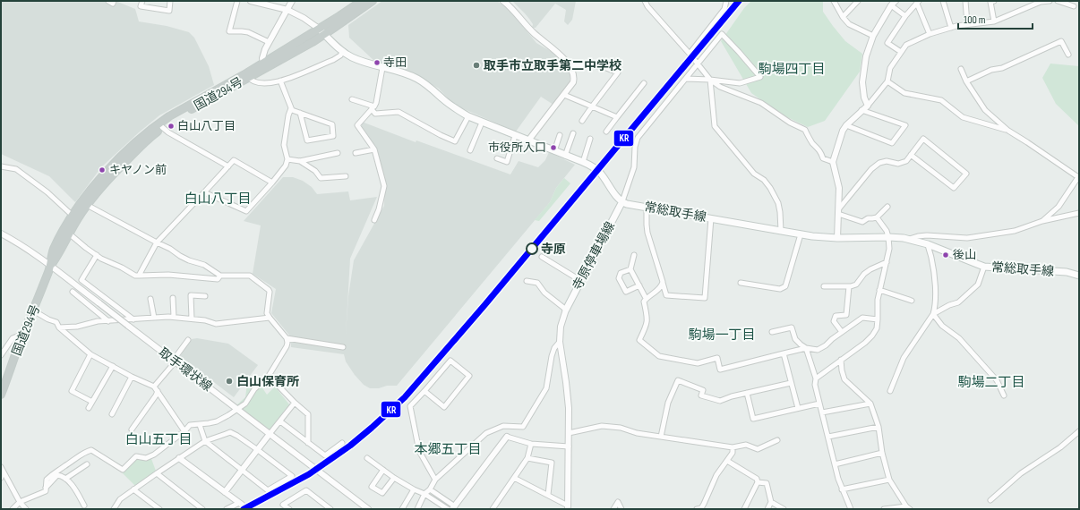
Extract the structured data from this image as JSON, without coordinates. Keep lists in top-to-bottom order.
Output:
{
  "streets": {
    "highway": ["国道294号"],
    "main road": ["常総取手線", "寺原停車場線"],
    "street": ["取手環状線"]
  },
  "crossings": [
    ["国道294号", "取手環状線"],
    ["常総取手線", "寺原停車場線"]
  ],
  "districts": [
    "駒場四丁目",
    "白山八丁目",
    "駒場一丁目",
    "駒場二丁目",
    "白山五丁目",
    "本郷五丁目"
  ],
  "places": [
    "寺田",
    "取手市立取手第二中学校",
    "白山八丁目",
    "市役所入口",
    "キヤノン前",
    "寺原",
    "後山",
    "白山保育所"
  ],
  "lines": ["transit line KR"],
  "scale_bar": "100 m"
}
